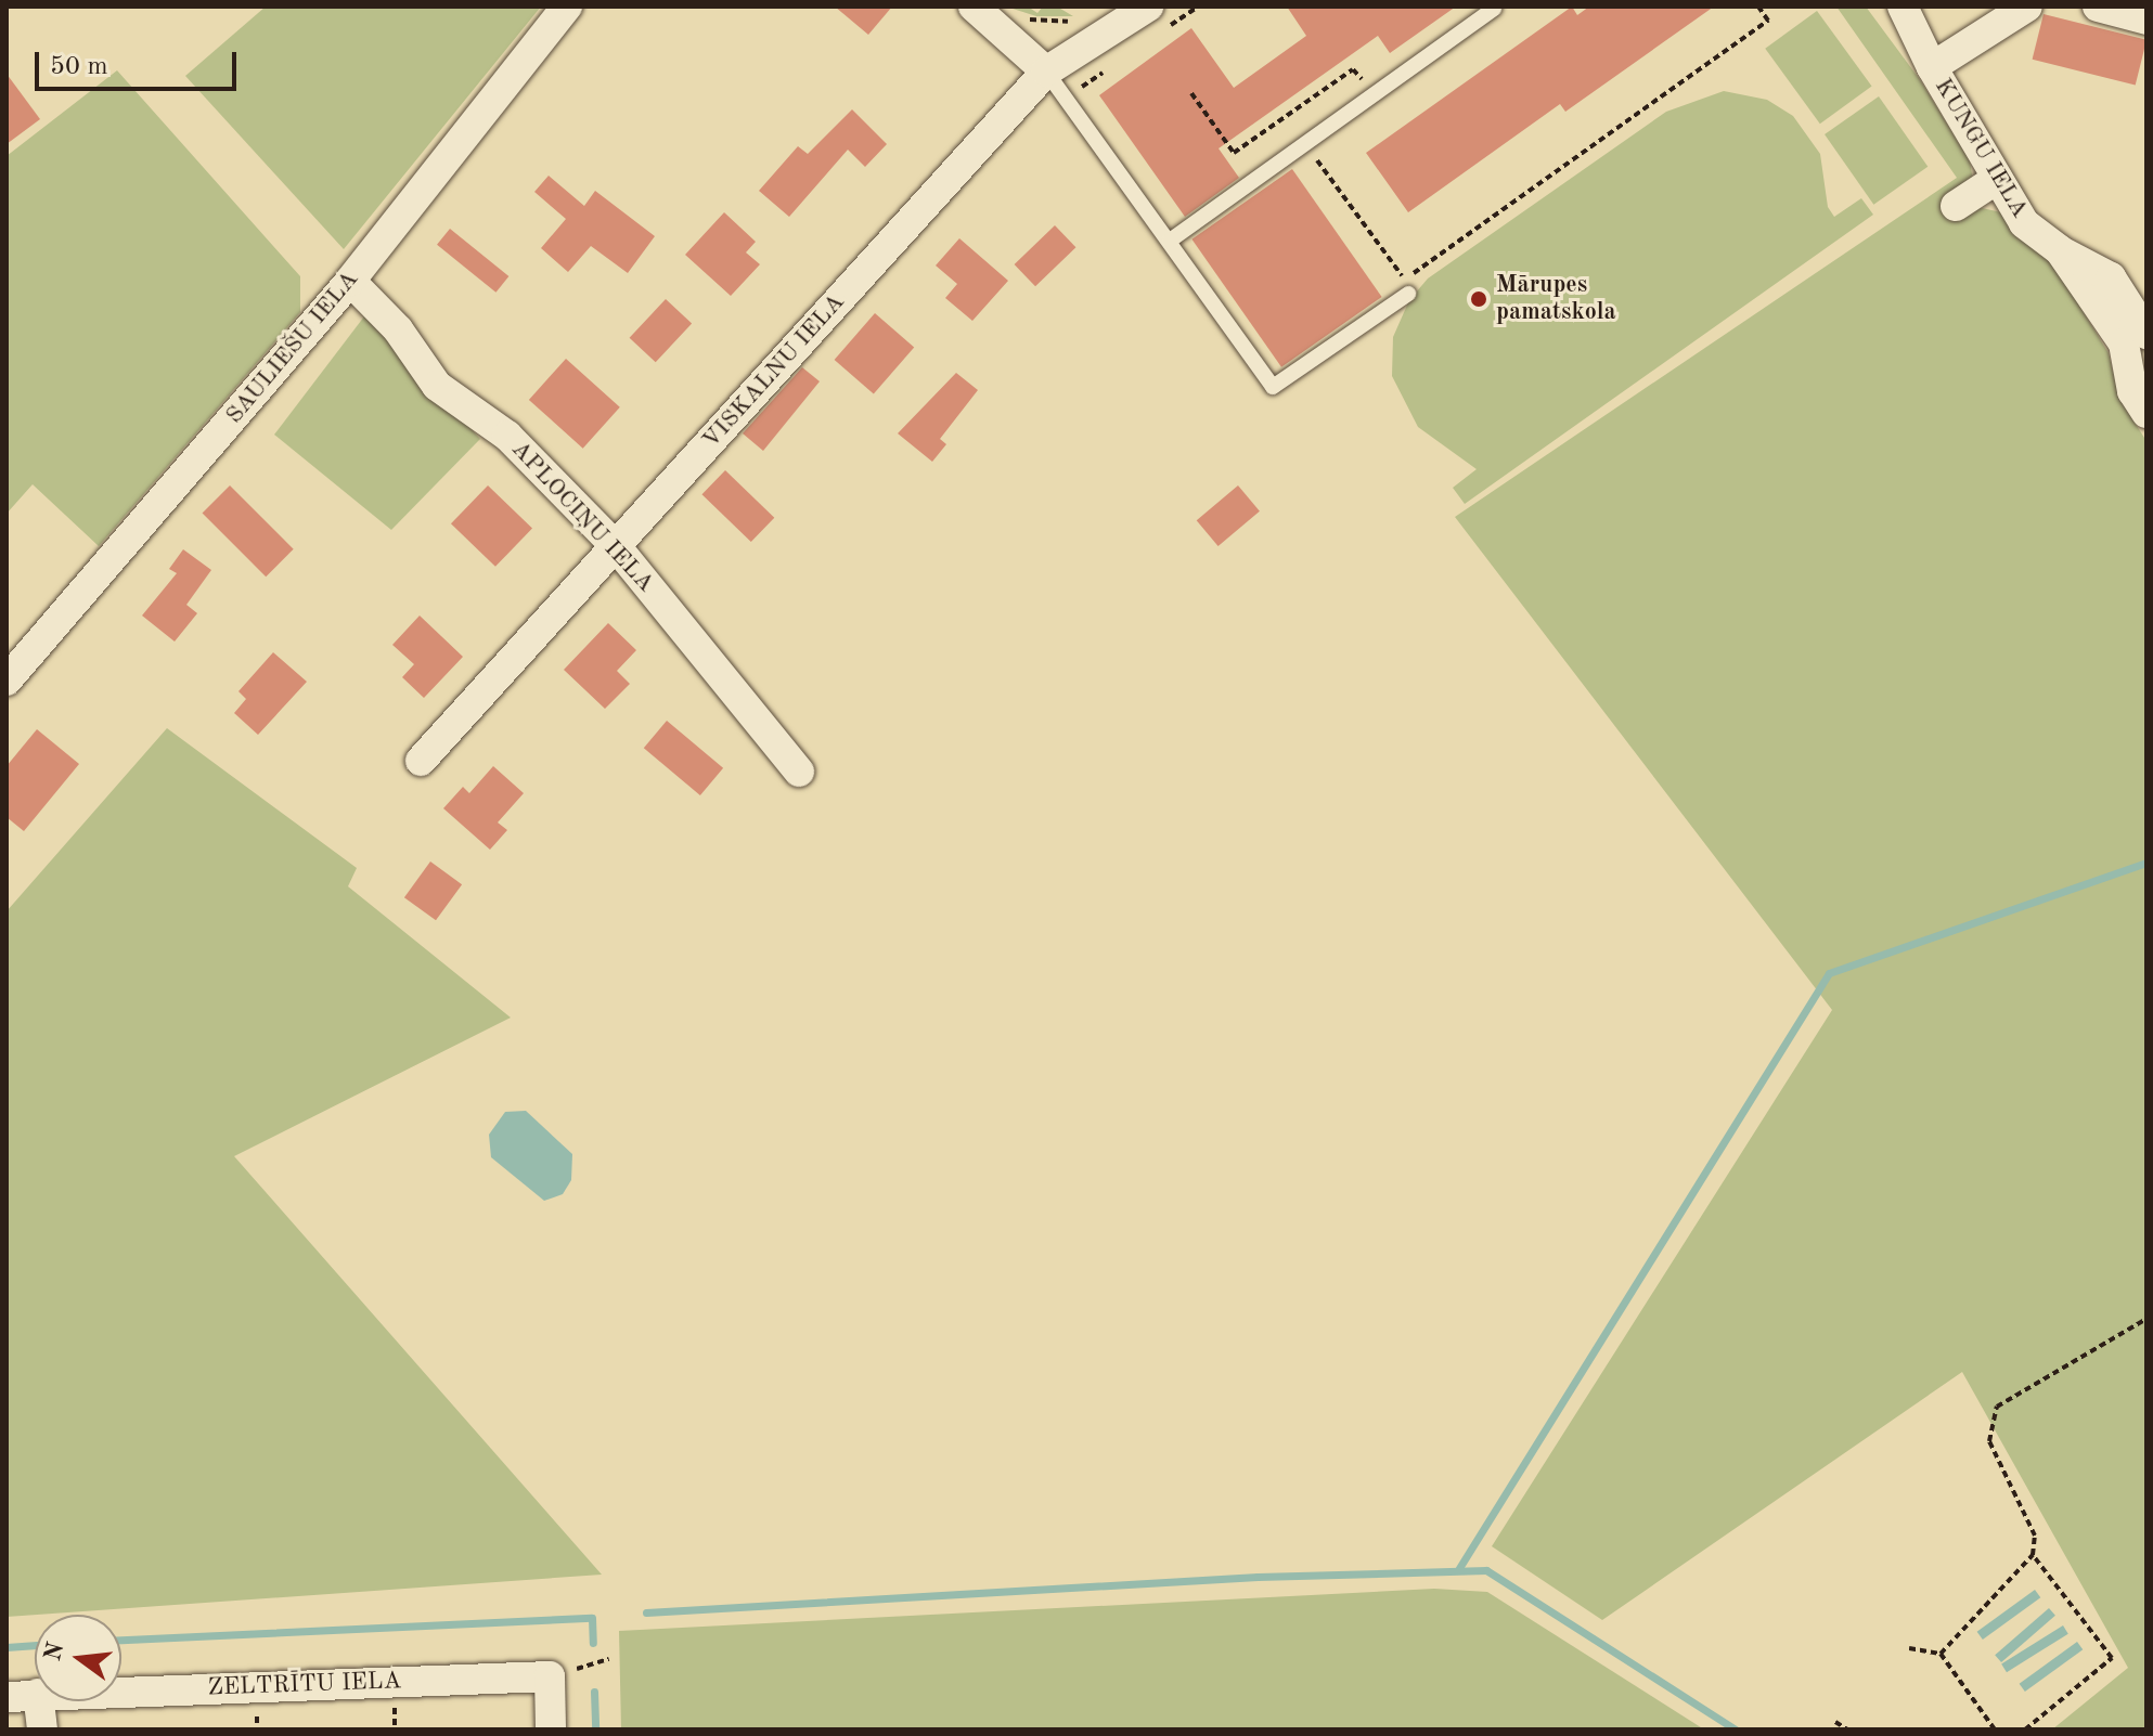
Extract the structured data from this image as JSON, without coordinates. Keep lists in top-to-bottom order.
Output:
{
  "streets": {
    "street": [
      "KUNGU IELA",
      "SAULIEŠU IELA",
      "VISKALNU IELA",
      "APLOCIŅU IELA",
      "ZELTRĪTU IELA"
    ]
  },
  "crossings": [
    ["SAULIEŠU IELA", "APLOCIŅU IELA"],
    ["VISKALNU IELA", "APLOCIŅU IELA"]
  ],
  "places": ["Mārupes pamatskola"],
  "scale_bar": "50 m",
  "north": "left"
}
